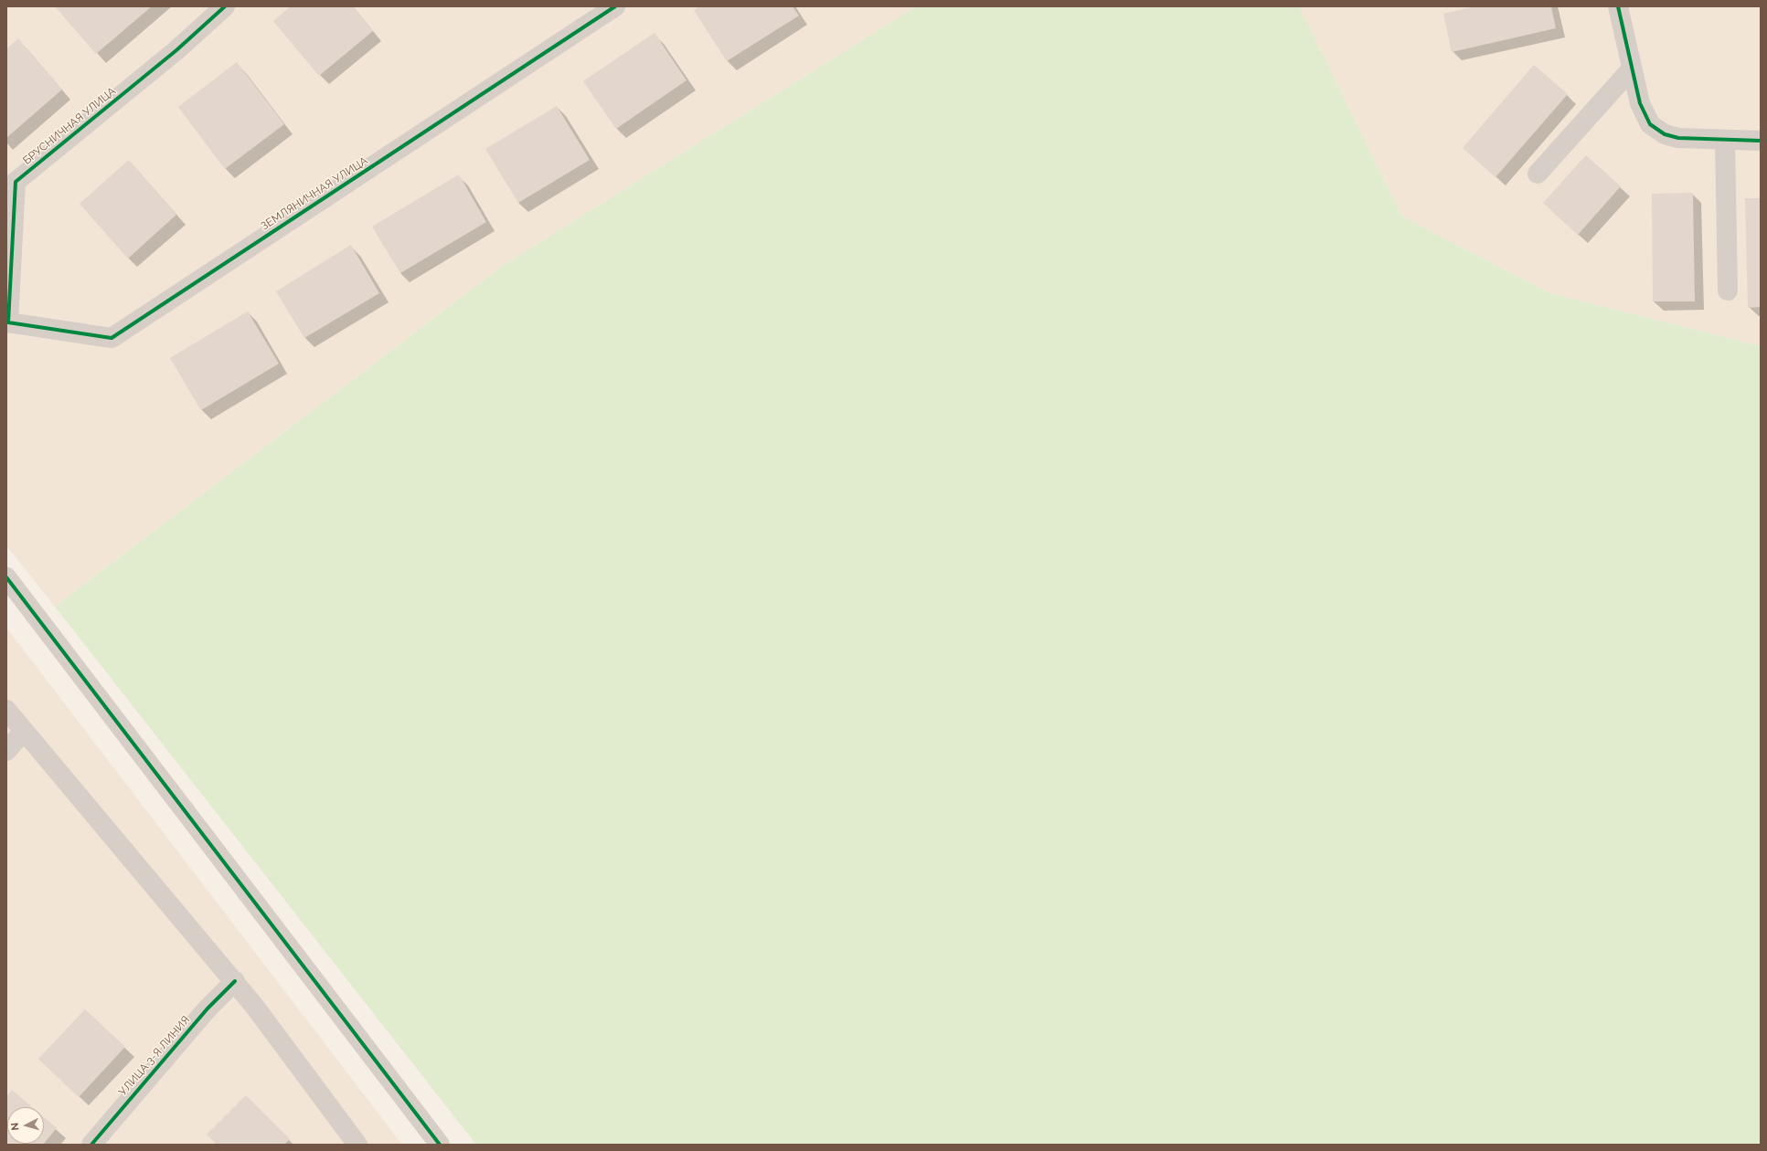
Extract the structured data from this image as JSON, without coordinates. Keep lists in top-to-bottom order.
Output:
{
  "streets": {
    "street": ["БРУСНИЧНАЯ УЛИЦА", "ЗЕМЛЯНИЧНАЯ УЛИЦА", "УЛИЦА 3-Я ЛИНИЯ"]
  },
  "crossings": [
    ["БРУСНИЧНАЯ УЛИЦА", "ЗЕМЛЯНИЧНАЯ УЛИЦА"]
  ],
  "north": "left"
}
